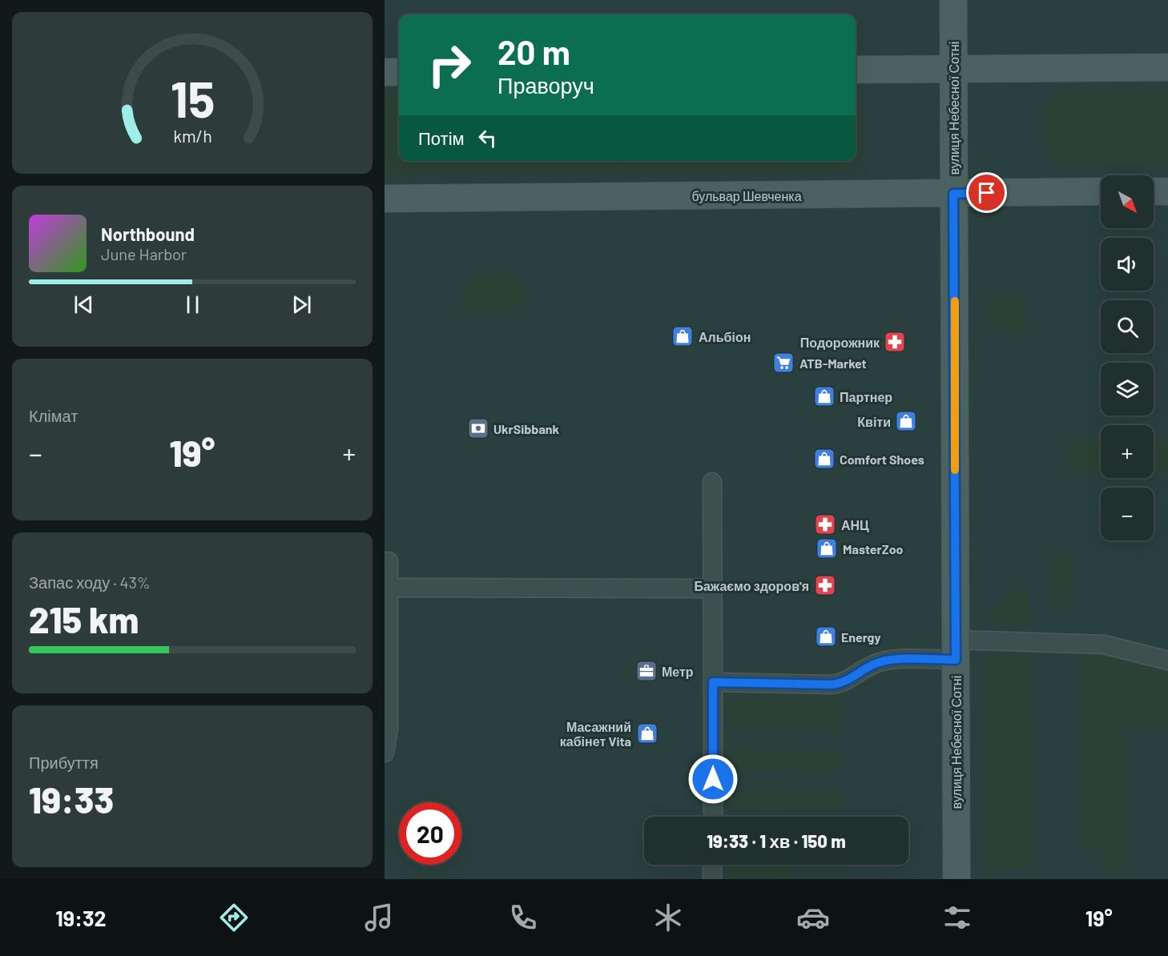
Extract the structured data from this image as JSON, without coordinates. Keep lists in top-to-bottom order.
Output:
{
  "streets": {
    "main road": ["вулиця Небесної Сотні", "бульвар Шевченка"]
  },
  "crossings": [
    ["вулиця Небесної Сотні", "бульвар Шевченка"]
  ],
  "places": {
    "shop": [
      "Альбіон",
      "Партнер",
      "Квіти",
      "Comfort Shoes",
      "MasterZoo",
      "Energy",
      "Масажний кабінет Vita"
    ],
    "pharmacy": ["Подорожник", "АНЦ", "Бажаємо здоров'я"],
    "supermarket": ["ATB-Market"],
    "bank": ["UkrSibbank"],
    "office": ["Метр"]
  },
  "north": "bottom right",
  "page": {
    "turn": ["20 m", "Праворуч"],
    "then": "Потім",
    "map_buttons": ["+", "−"],
    "song": ["Northbound", "June Harbor"],
    "tile": [
      "Клімат",
      ["Запас ходу · 43%", "215 km"],
      ["Прибуття", "19:33"]
    ],
    "heat": ["−", "19°", "+"],
    "limit": "20",
    "trip": "19:33 · 1 хв · 150 m",
    "tabs": ["19:32", "19°"],
    "gauge": ["15", "km/h"]
  }
}
